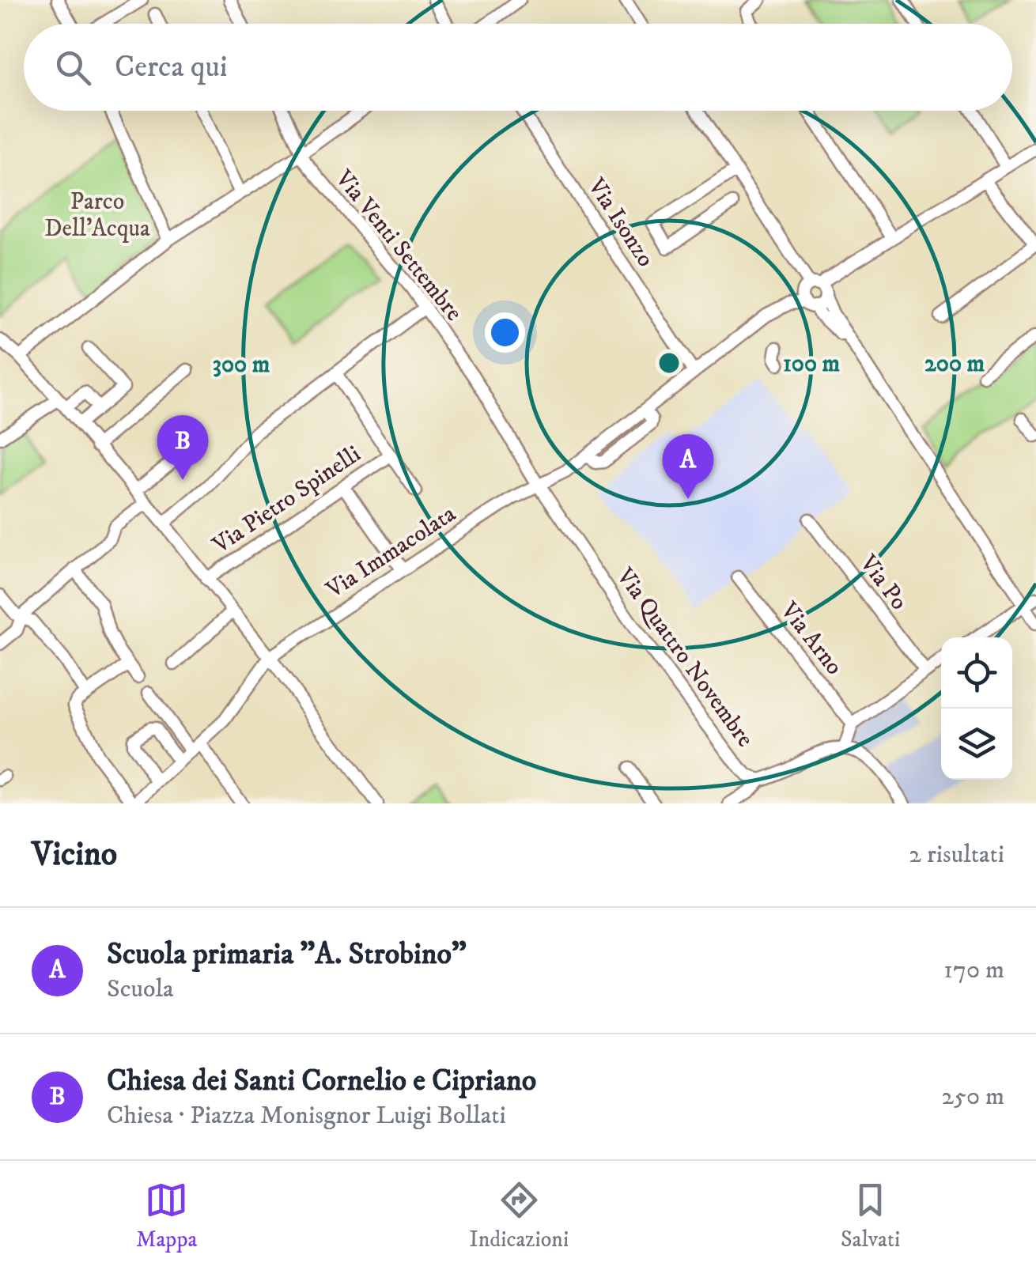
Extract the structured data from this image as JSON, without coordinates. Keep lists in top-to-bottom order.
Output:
{
  "streets": {
    "street": [
      "Via Isonzo",
      "Via Venti Settembre",
      "Via Pietro Spinelli",
      "Via Immacolata",
      "Via Po",
      "Via Arno",
      "Via Quattro Novembre"
    ]
  },
  "crossings": [
    ["Via Isonzo", "Via Immacolata"],
    ["Via Venti Settembre", "Via Immacolata"],
    ["Via Venti Settembre", "Via Quattro Novembre"],
    ["Via Immacolata", "Via Quattro Novembre"]
  ],
  "parks": ["Parco Dell’Acqua"],
  "page": {
    "search": "Cerca qui",
    "pins": ["B", "A"],
    "heading": ["Vicino", "2 risultati"],
    "list": [
      {
        "mark": "A",
        "name": "Scuola primaria \"A. Strobino\"",
        "note": "Scuola",
        "value": "170 m"
      },
      {
        "mark": "B",
        "name": "Chiesa dei Santi Cornelio e Cipriano",
        "note": "Chiesa · Piazza Monisgnor Luigi Bollati",
        "value": "250 m"
      }
    ],
    "nav": ["Mappa", "Indicazioni", "Salvati"]
  },
  "rings": ["100 m", "200 m", "300 m"]
}
